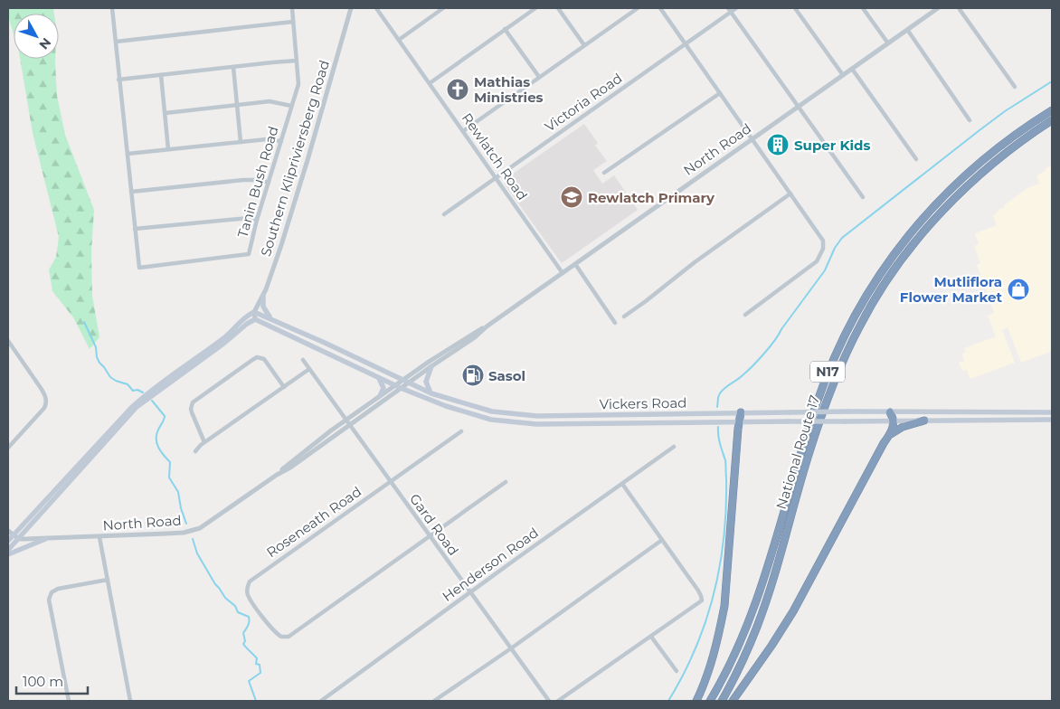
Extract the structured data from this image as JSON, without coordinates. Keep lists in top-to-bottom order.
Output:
{
  "streets": {
    "highway": ["N17", "National Route 17"],
    "main road": ["Southern Klipriviersberg Road", "Vickers Road"],
    "street": [
      "Victoria Road",
      "North Road",
      "Rewlatch Road",
      "Tanin Bush Road",
      "Roseneath Road",
      "Gard Road",
      "Henderson Road"
    ]
  },
  "crossings": [
    ["Victoria Road", "Rewlatch Road"],
    ["North Road", "Rewlatch Road"],
    ["North Road", "Southern Klipriviersberg Road"],
    ["North Road", "Vickers Road"],
    ["North Road", "Gard Road"],
    ["Southern Klipriviersberg Road", "Vickers Road"],
    ["Roseneath Road", "Gard Road"],
    ["Gard Road", "Henderson Road"]
  ],
  "places": {
    "church": ["Mathias Ministries"],
    "building": ["Super Kids"],
    "school or university": ["Rewlatch Primary"],
    "shop": ["Mutliflora Flower Market"],
    "fuel station": ["Sasol"]
  },
  "scale_bar": "100 m",
  "north": "bottom right"
}
